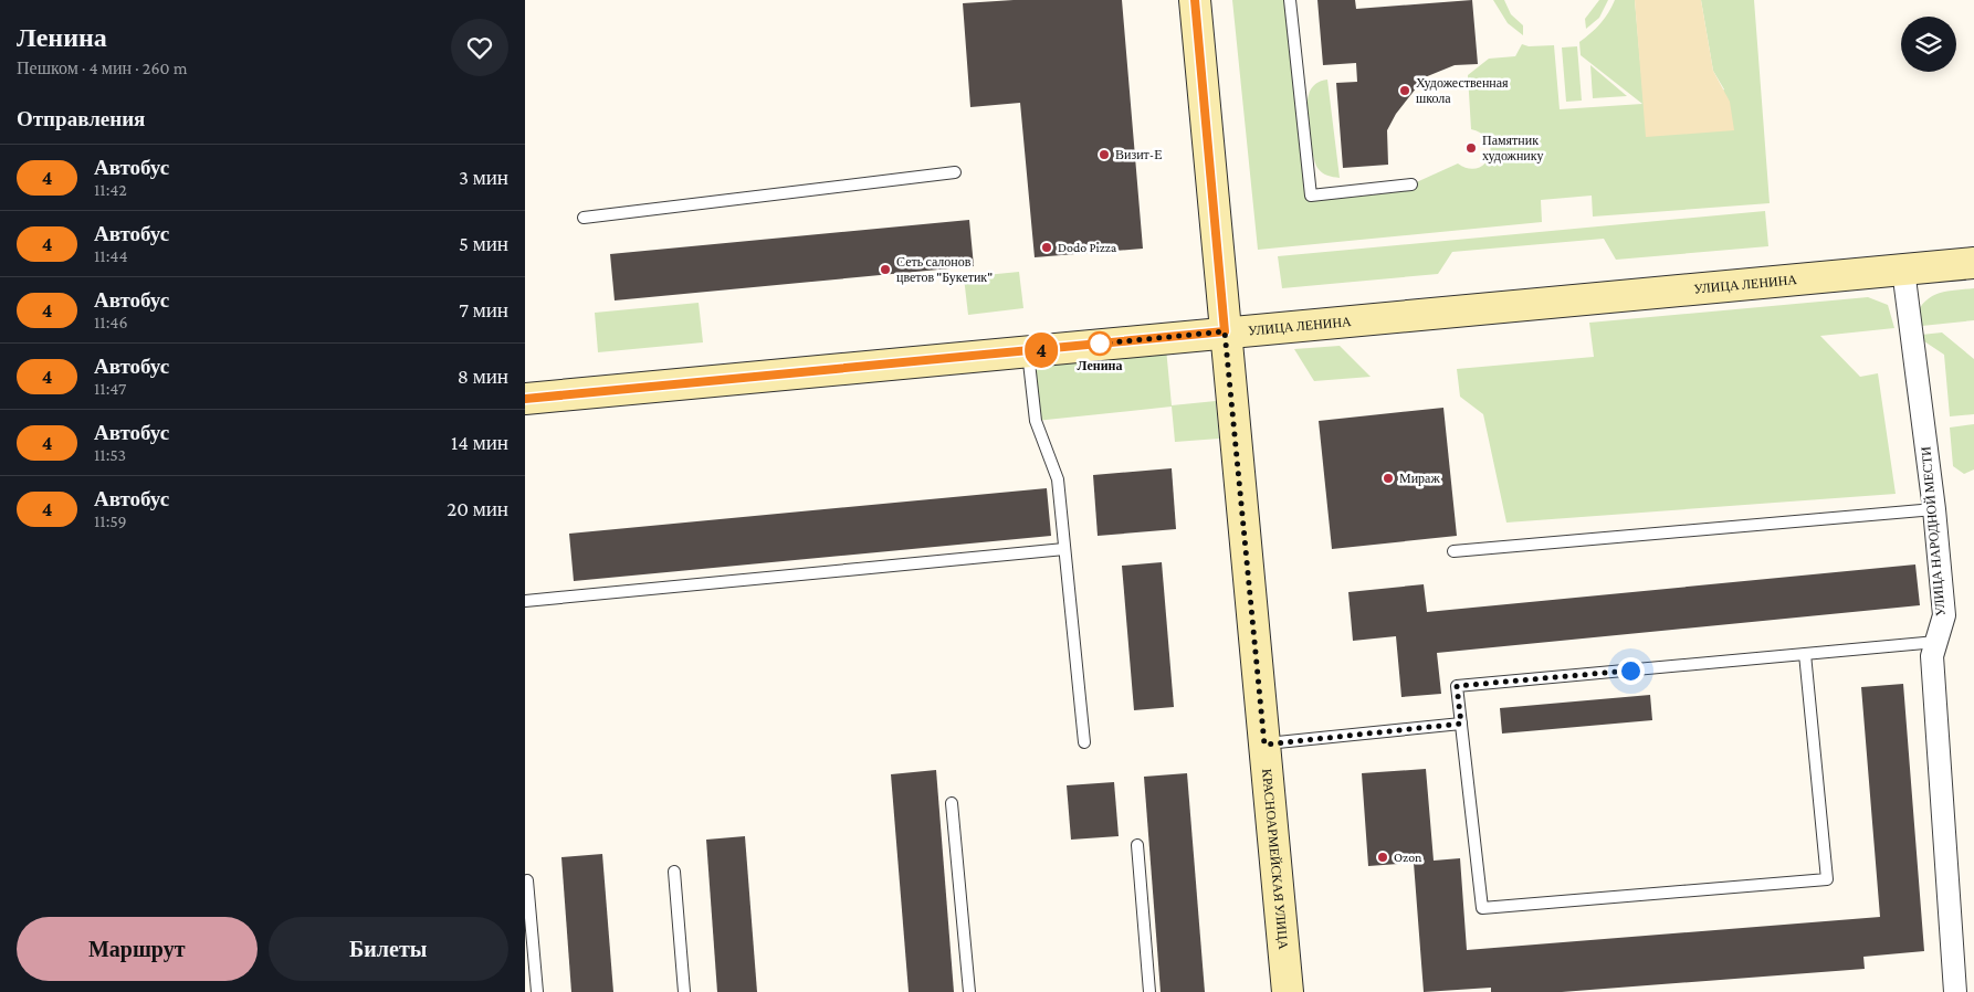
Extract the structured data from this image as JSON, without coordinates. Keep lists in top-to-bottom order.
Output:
{
  "streets": {
    "street": ["УЛИЦА ЛЕНИНА", "УЛИЦА НАРОДНОЙ МЕСТИ", "КРАСНОАРМЕЙСКАЯ УЛИЦА"]
  },
  "crossings": [
    ["УЛИЦА ЛЕНИНА", "УЛИЦА НАРОДНОЙ МЕСТИ"],
    ["УЛИЦА ЛЕНИНА", "КРАСНОАРМЕЙСКАЯ УЛИЦА"]
  ],
  "places": [
    "Художественная школа",
    "Памятник художнику",
    "Визит-Е",
    "Dodo Pizza",
    "Сеть салонов цветов \"Букетик\"",
    "Ленина",
    "Мираж",
    "Ozon"
  ],
  "lines": ["bus line 4"],
  "page": {
    "heading": [
      ["Ленина", "Пешком · 4 мин · 260 m"],
      "Отправления"
    ],
    "on_map": "4",
    "list": [
      {
        "mark": "4",
        "name": "Автобус",
        "note": "11:42",
        "value": "3 мин"
      },
      {
        "mark": "4",
        "name": "Автобус",
        "note": "11:44",
        "value": "5 мин"
      },
      {
        "mark": "4",
        "name": "Автобус",
        "note": "11:46",
        "value": "7 мин"
      },
      {
        "mark": "4",
        "name": "Автобус",
        "note": "11:47",
        "value": "8 мин"
      },
      {
        "mark": "4",
        "name": "Автобус",
        "note": "11:53",
        "value": "14 мин"
      },
      {
        "mark": "4",
        "name": "Автобус",
        "note": "11:59",
        "value": "20 мин"
      }
    ],
    "buttons": ["Маршрут", "Билеты"]
  }
}
